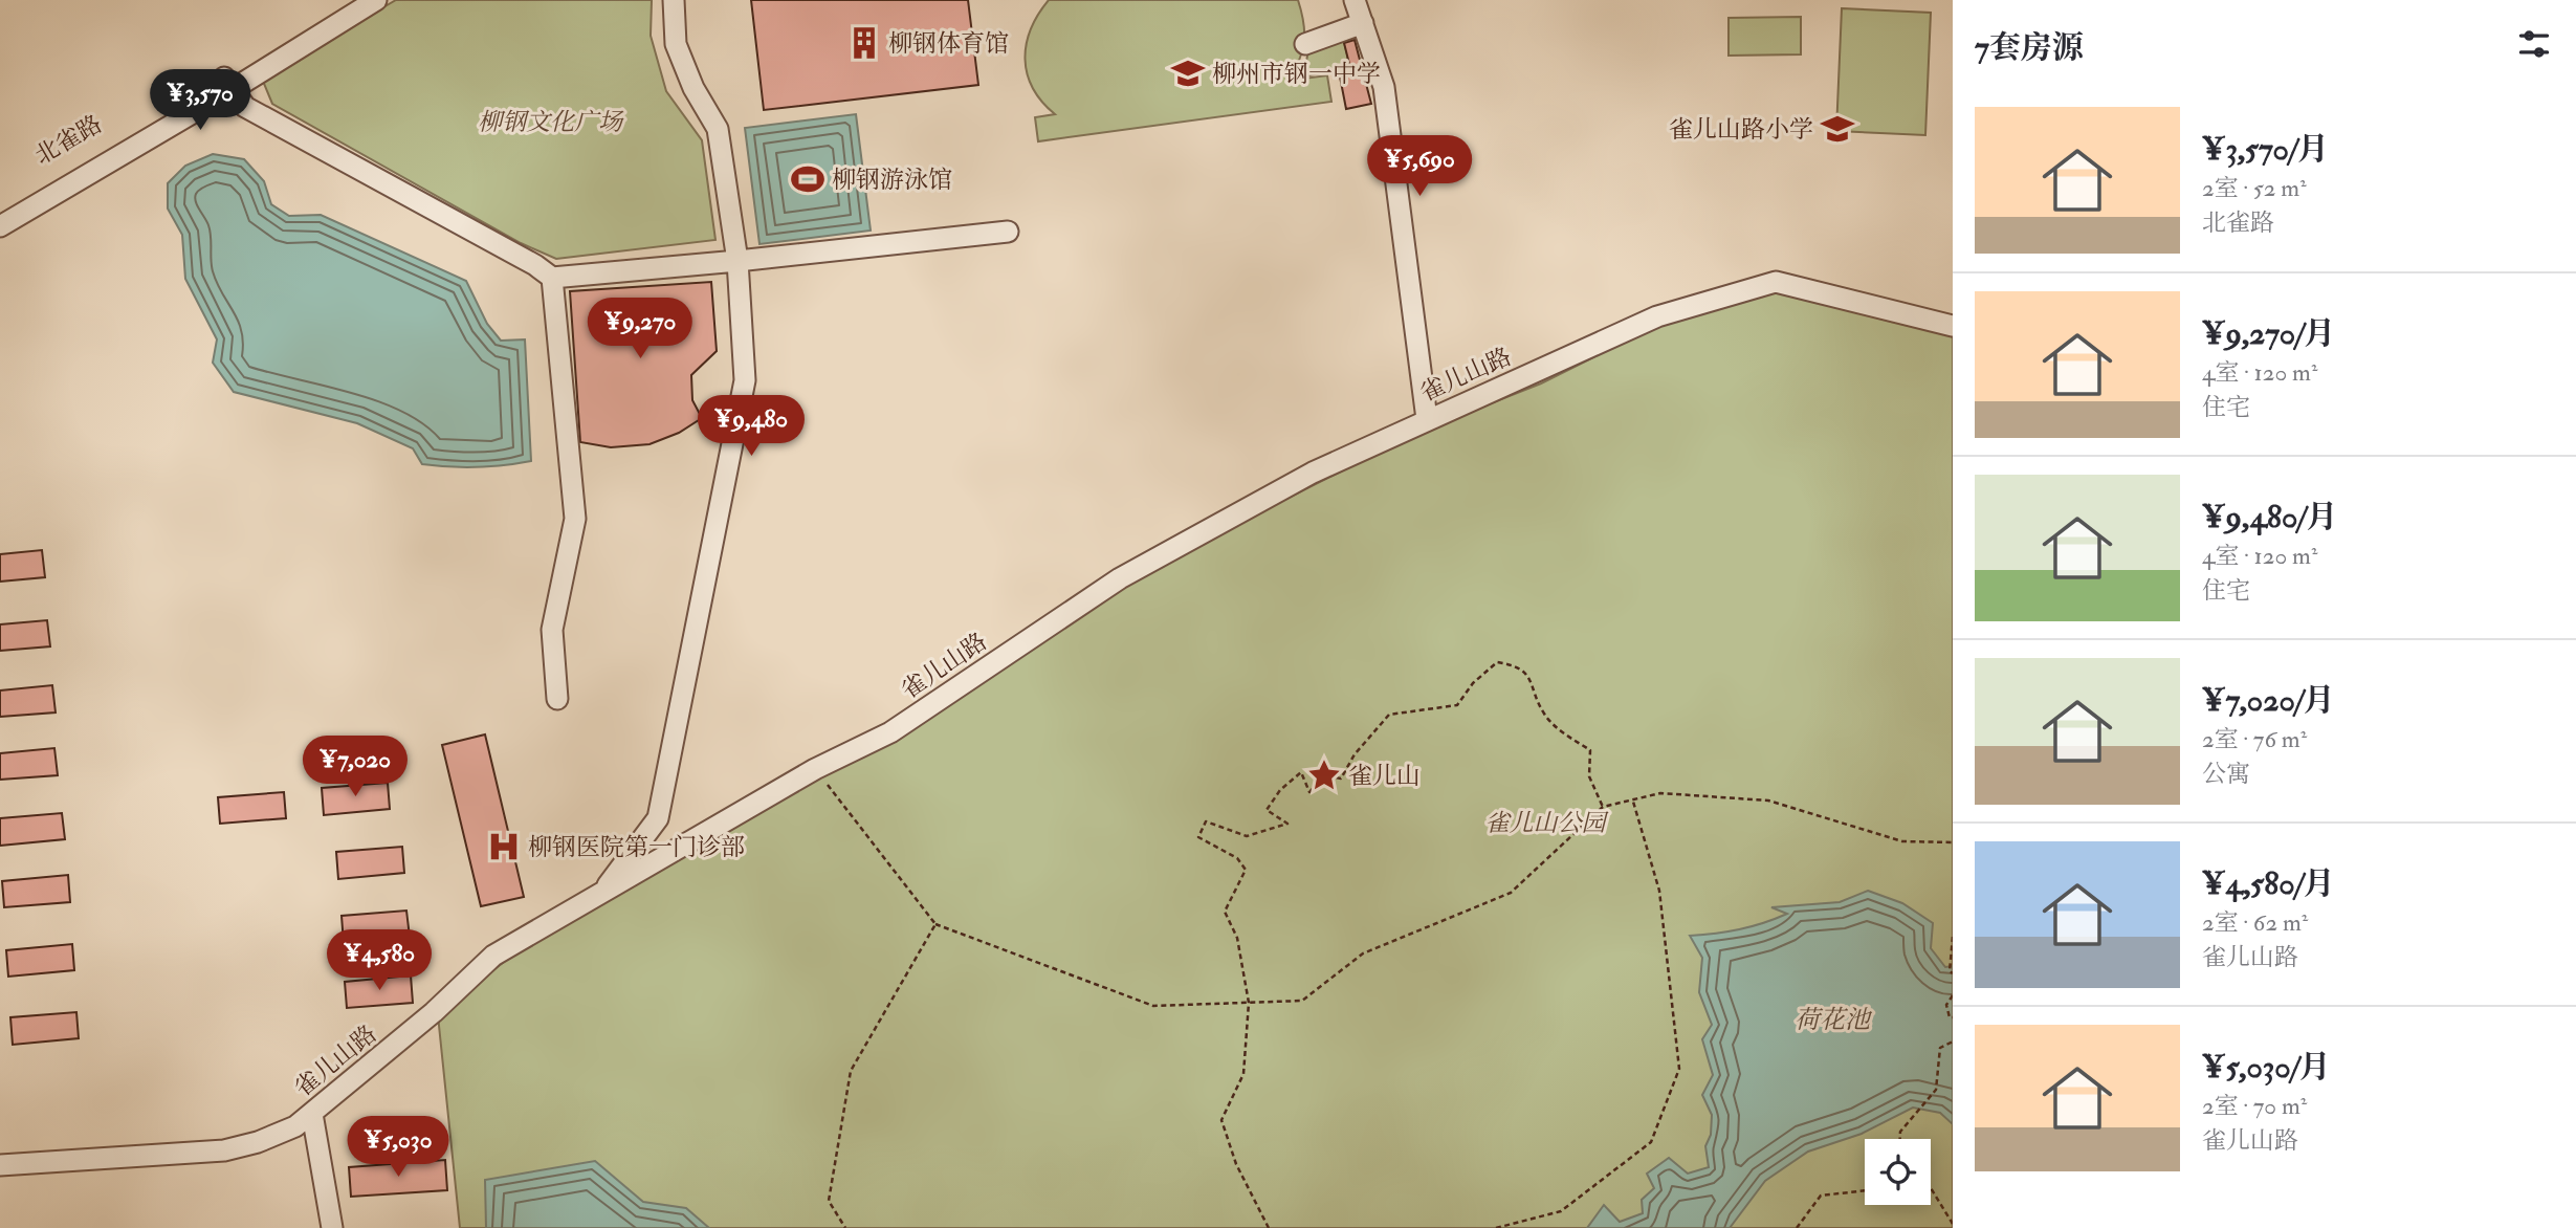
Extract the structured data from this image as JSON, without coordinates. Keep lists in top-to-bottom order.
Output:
{
  "streets": {
    "street": ["北雀路", "雀儿山路"]
  },
  "water": ["荷花池"],
  "parks": ["柳钢文化广场", "雀儿山公园"],
  "places": {
    "building": ["柳钢体育馆"],
    "school or university": ["柳州市钢一中学", "雀儿山路小学"],
    "sports": ["柳钢游泳馆"],
    "place": ["雀儿山"],
    "hospital": ["柳钢医院第一门诊部"]
  },
  "page": {
    "heading": "7套房源",
    "price": [
      "¥3,570",
      "¥5,690",
      "¥9,270",
      "¥9,480",
      "¥7,020",
      "¥4,580",
      "¥5,030"
    ],
    "list": [
      {
        "name": "¥3,570/月",
        "note": "2室 · 52 m² · 北雀路"
      },
      {
        "name": "¥9,270/月",
        "note": "4室 · 120 m² · 住宅"
      },
      {
        "name": "¥9,480/月",
        "note": "4室 · 120 m² · 住宅"
      },
      {
        "name": "¥7,020/月",
        "note": "2室 · 76 m² · 公寓"
      },
      {
        "name": "¥4,580/月",
        "note": "2室 · 62 m² · 雀儿山路"
      },
      {
        "name": "¥5,030/月",
        "note": "2室 · 70 m² · 雀儿山路"
      }
    ]
  }
}
